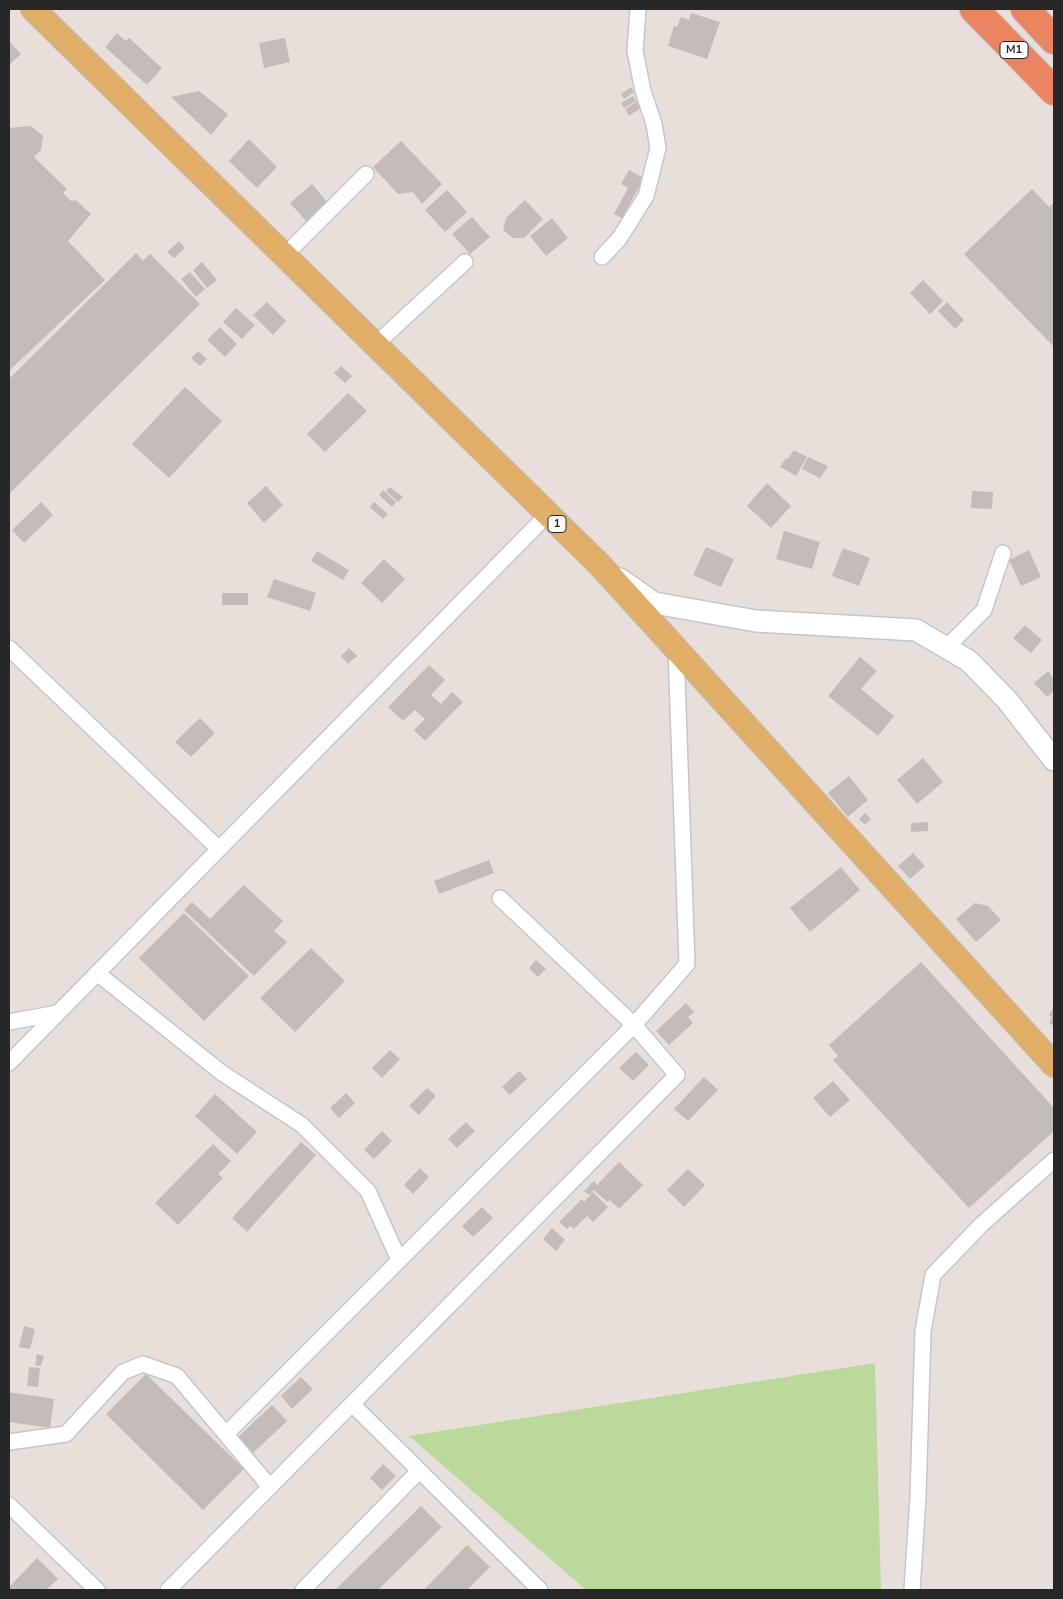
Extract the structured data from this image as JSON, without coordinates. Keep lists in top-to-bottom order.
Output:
{
  "streets": {
    "highway": ["M1"],
    "main road": ["1"]
  }
}
